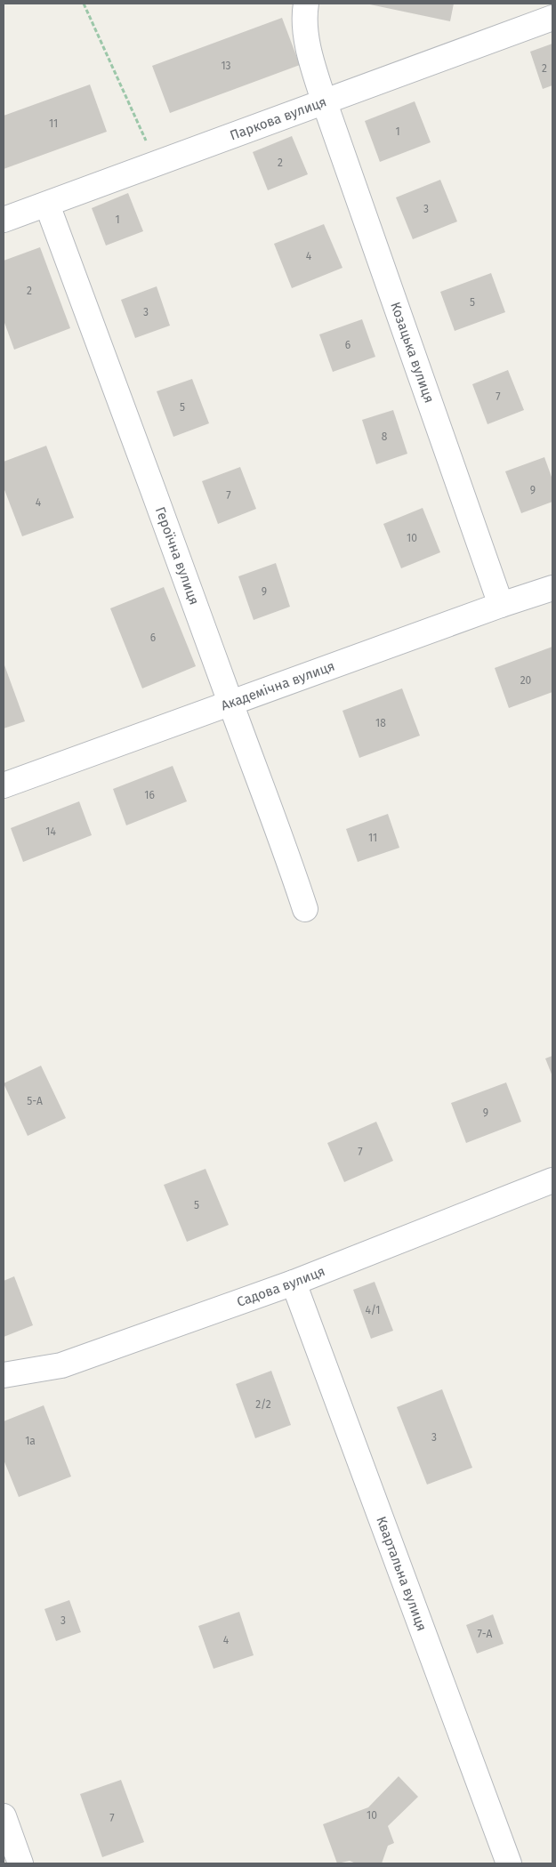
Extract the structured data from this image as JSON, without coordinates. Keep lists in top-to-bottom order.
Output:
{
  "streets": {
    "street": [
      "Паркова вулиця",
      "Козацька вулиця",
      "Героїчна вулиця",
      "Академічна вулиця",
      "Садова вулиця",
      "Квартальна вулиця"
    ]
  },
  "crossings": [
    ["Паркова вулиця", "Козацька вулиця"],
    ["Паркова вулиця", "Героїчна вулиця"],
    ["Козацька вулиця", "Академічна вулиця"],
    ["Героїчна вулиця", "Академічна вулиця"],
    ["Садова вулиця", "Квартальна вулиця"]
  ],
  "house_numbers": [
    "13",
    "2",
    "11",
    "1",
    "2",
    "3",
    "1",
    "4",
    "2",
    "5",
    "3",
    "6",
    "7",
    "5",
    "8",
    "9",
    "7",
    "4",
    "10",
    "9",
    "6",
    "20",
    "18",
    "16",
    "14",
    "11",
    "5-А",
    "9",
    "7",
    "5",
    "4/1",
    "2/2",
    "3",
    "1а",
    "3",
    "7-А",
    "4",
    "10",
    "7"
  ]
}
